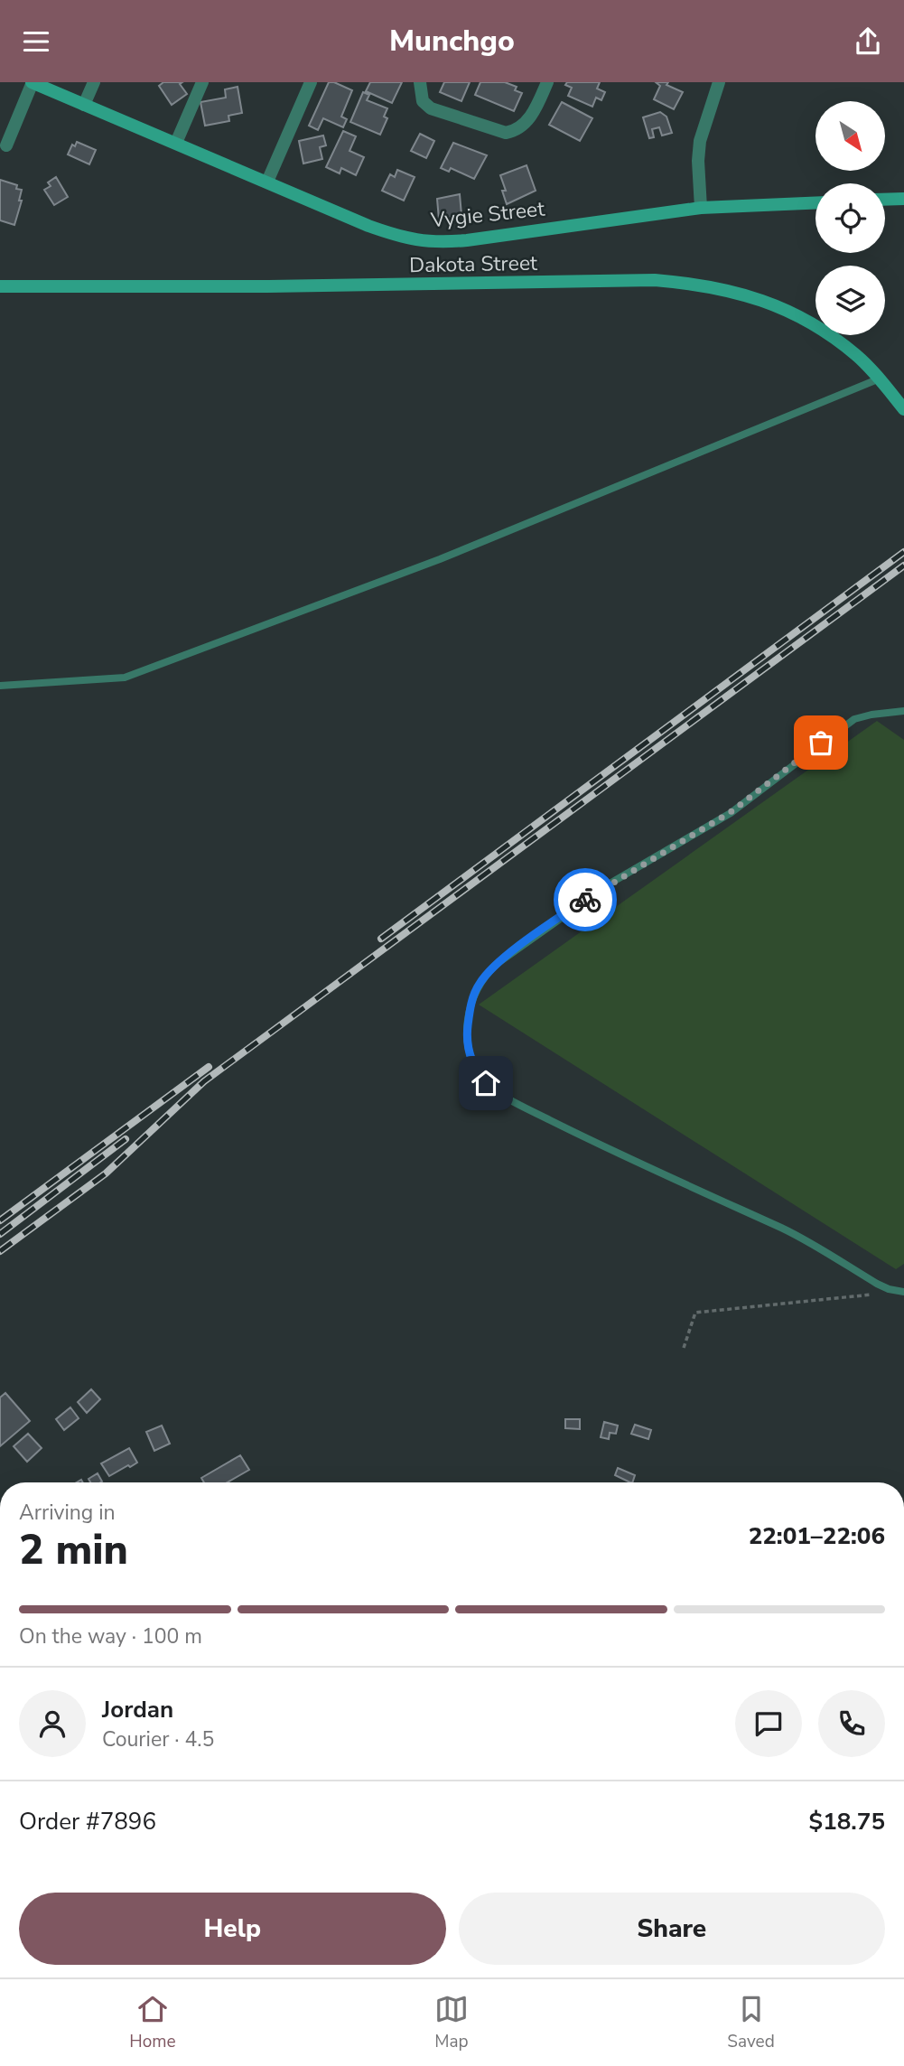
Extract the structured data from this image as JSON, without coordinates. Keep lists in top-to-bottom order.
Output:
{
  "streets": {
    "street": ["Vygie Street", "Dakota Street"]
  },
  "north": "bottom right",
  "page": {
    "header": "Munchgo",
    "heading": ["2 min", "Arriving in", "22:01–22:06"],
    "panel": [
      "Jordan",
      "Courier · 4.5",
      "Order #7896",
      "$18.75"
    ],
    "bar": "On the way · 100 m",
    "buttons": ["Help", "Share"],
    "tabs": ["Home", "Map", "Saved"]
  }
}
